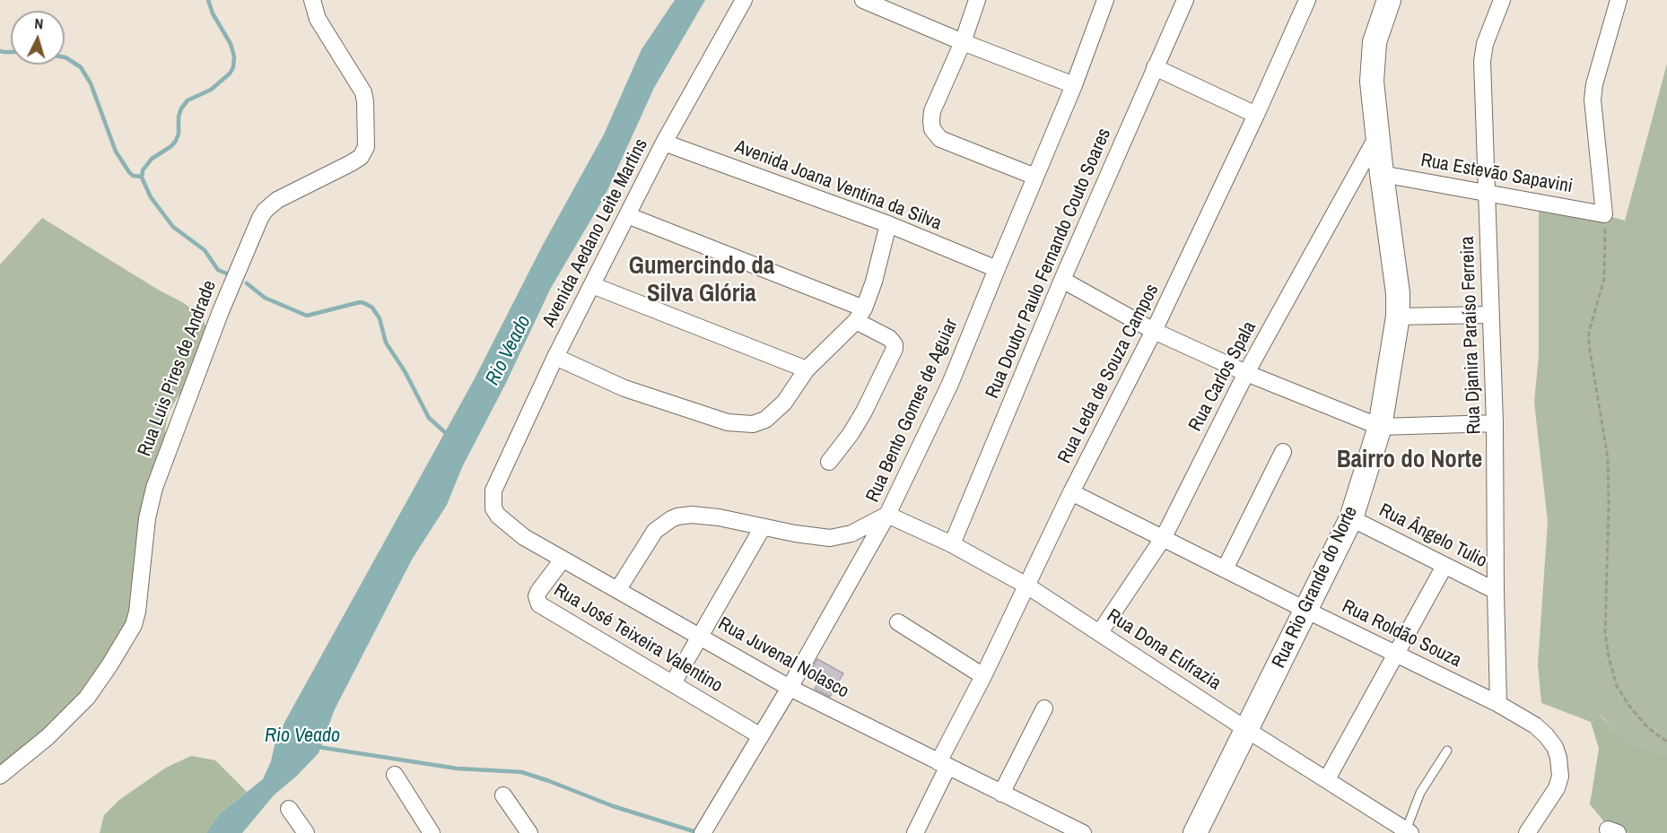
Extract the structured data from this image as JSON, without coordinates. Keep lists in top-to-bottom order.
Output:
{
  "streets": {
    "main road": ["Rua Rio Grande do Norte"],
    "street": [
      "Rua Estevão Sapavini",
      "Avenida Joana Ventina da Silva",
      "Avenida Aedano Leite Martins",
      "Rua Doutor Paulo Fernando Couto Soares",
      "Rua Djanira Paraíso Ferreira",
      "Rua Luis Pires de Andrade",
      "Rua Leda de Souza Campos",
      "Rua Carlos Spala",
      "Rua Bento Gomes de Aguiar",
      "Rua Ângelo Tulio",
      "Rua Roldão Souza",
      "Rua José Teixeira Valentino",
      "Rua Dona Eufrazia",
      "Rua Juvenal Nolasco"
    ]
  },
  "crossings": [
    ["Rua Estevão Sapavini", "Rua Djanira Paraíso Ferreira"],
    ["Rua Estevão Sapavini", "Rua Rio Grande do Norte"],
    ["Avenida Joana Ventina da Silva", "Avenida Aedano Leite Martins"],
    ["Avenida Joana Ventina da Silva", "Rua Bento Gomes de Aguiar"],
    ["Avenida Aedano Leite Martins", "Rua Juvenal Nolasco"],
    ["Rua Doutor Paulo Fernando Couto Soares", "Rua Dona Eufrazia"],
    ["Rua Djanira Paraíso Ferreira", "Rua Ângelo Tulio"],
    ["Rua Djanira Paraíso Ferreira", "Rua Roldão Souza"],
    ["Rua Leda de Souza Campos", "Rua Roldão Souza"],
    ["Rua Leda de Souza Campos", "Rua Dona Eufrazia"],
    ["Rua Leda de Souza Campos", "Rua Juvenal Nolasco"],
    ["Rua Carlos Spala", "Rua Rio Grande do Norte"],
    ["Rua Carlos Spala", "Rua Roldão Souza"],
    ["Rua Carlos Spala", "Rua Dona Eufrazia"],
    ["Rua Bento Gomes de Aguiar", "Rua José Teixeira Valentino"],
    ["Rua Bento Gomes de Aguiar", "Rua Dona Eufrazia"],
    ["Rua Bento Gomes de Aguiar", "Rua Juvenal Nolasco"],
    ["Rua Ângelo Tulio", "Rua Rio Grande do Norte"],
    ["Rua Rio Grande do Norte", "Rua Roldão Souza"],
    ["Rua Rio Grande do Norte", "Rua Dona Eufrazia"],
    ["Rua José Teixeira Valentino", "Rua Juvenal Nolasco"]
  ],
  "districts": ["Gumercindo da Silva Glória", "Bairro do Norte"],
  "water": ["Rio Veado"],
  "north": "top"
}
